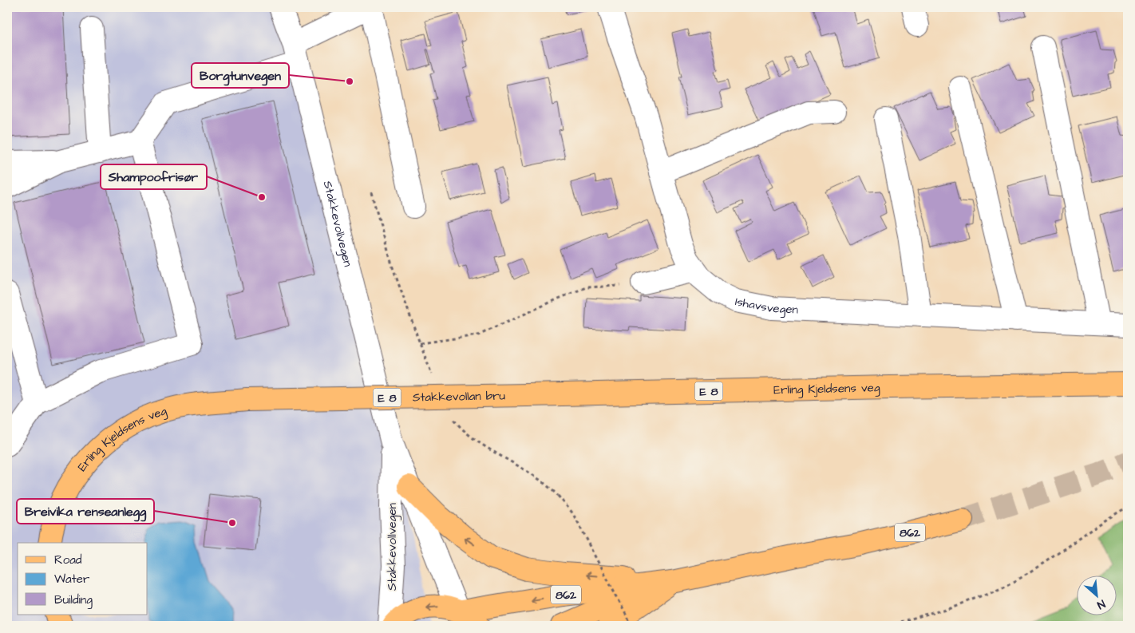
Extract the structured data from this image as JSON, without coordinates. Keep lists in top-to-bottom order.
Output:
{
  "streets": {
    "main road": [
      "Erling Kjeldsens veg",
      "E 8",
      "Stakkevollan bru",
      "862"
    ],
    "street": ["Stakkevollvegen", "Ishavsvegen"]
  },
  "crossings": [
    ["Stakkevollvegen", "862"],
    ["Erling Kjeldsens veg", "Stakkevollan bru"]
  ],
  "places": ["Borgtunvegen", "Shampoofrisør", "Breivika renseanlegg"],
  "legend": ["Road", "Water", "Building"],
  "north": "bottom right"
}
